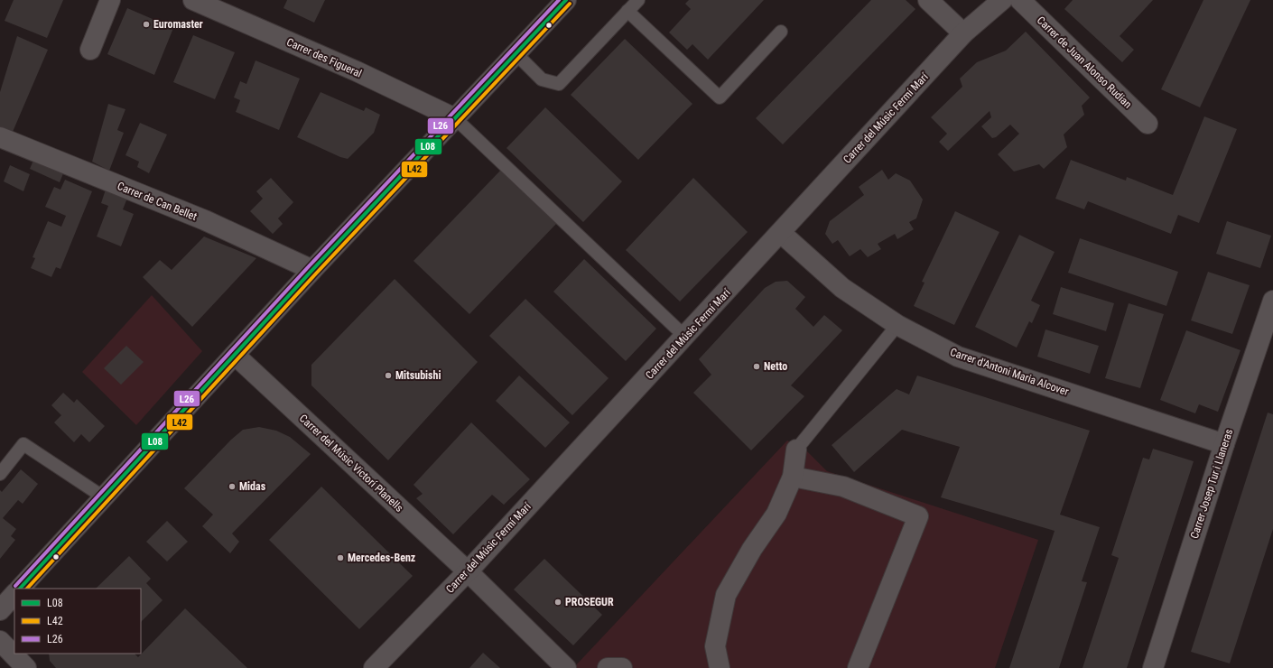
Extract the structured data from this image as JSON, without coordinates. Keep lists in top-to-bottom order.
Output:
{
  "streets": {
    "street": [
      "Carrer des Figueral",
      "Carrer de Juan Alonso Rudian",
      "Carrer del Músic Fermí Marí",
      "Carrer de Can Bellet",
      "Carrer d'Antoni Maria Alcover",
      "Carrer del Músic Victorí Planells",
      "Carrer Josep Tur i Llaneras"
    ]
  },
  "crossings": [
    ["Carrer del Músic Fermí Marí", "Carrer d'Antoni Maria Alcover"],
    ["Carrer del Músic Fermí Marí", "Carrer del Músic Victorí Planells"],
    ["Carrer d'Antoni Maria Alcover", "Carrer Josep Tur i Llaneras"]
  ],
  "places": [
    "Euromaster",
    "Netto",
    "Mitsubishi",
    "Midas",
    "Mercedes-Benz",
    "PROSEGUR"
  ],
  "lines": ["transit line L08", "transit line L26", "transit line L42"],
  "legend": ["L08", "L42", "L26"]
}
